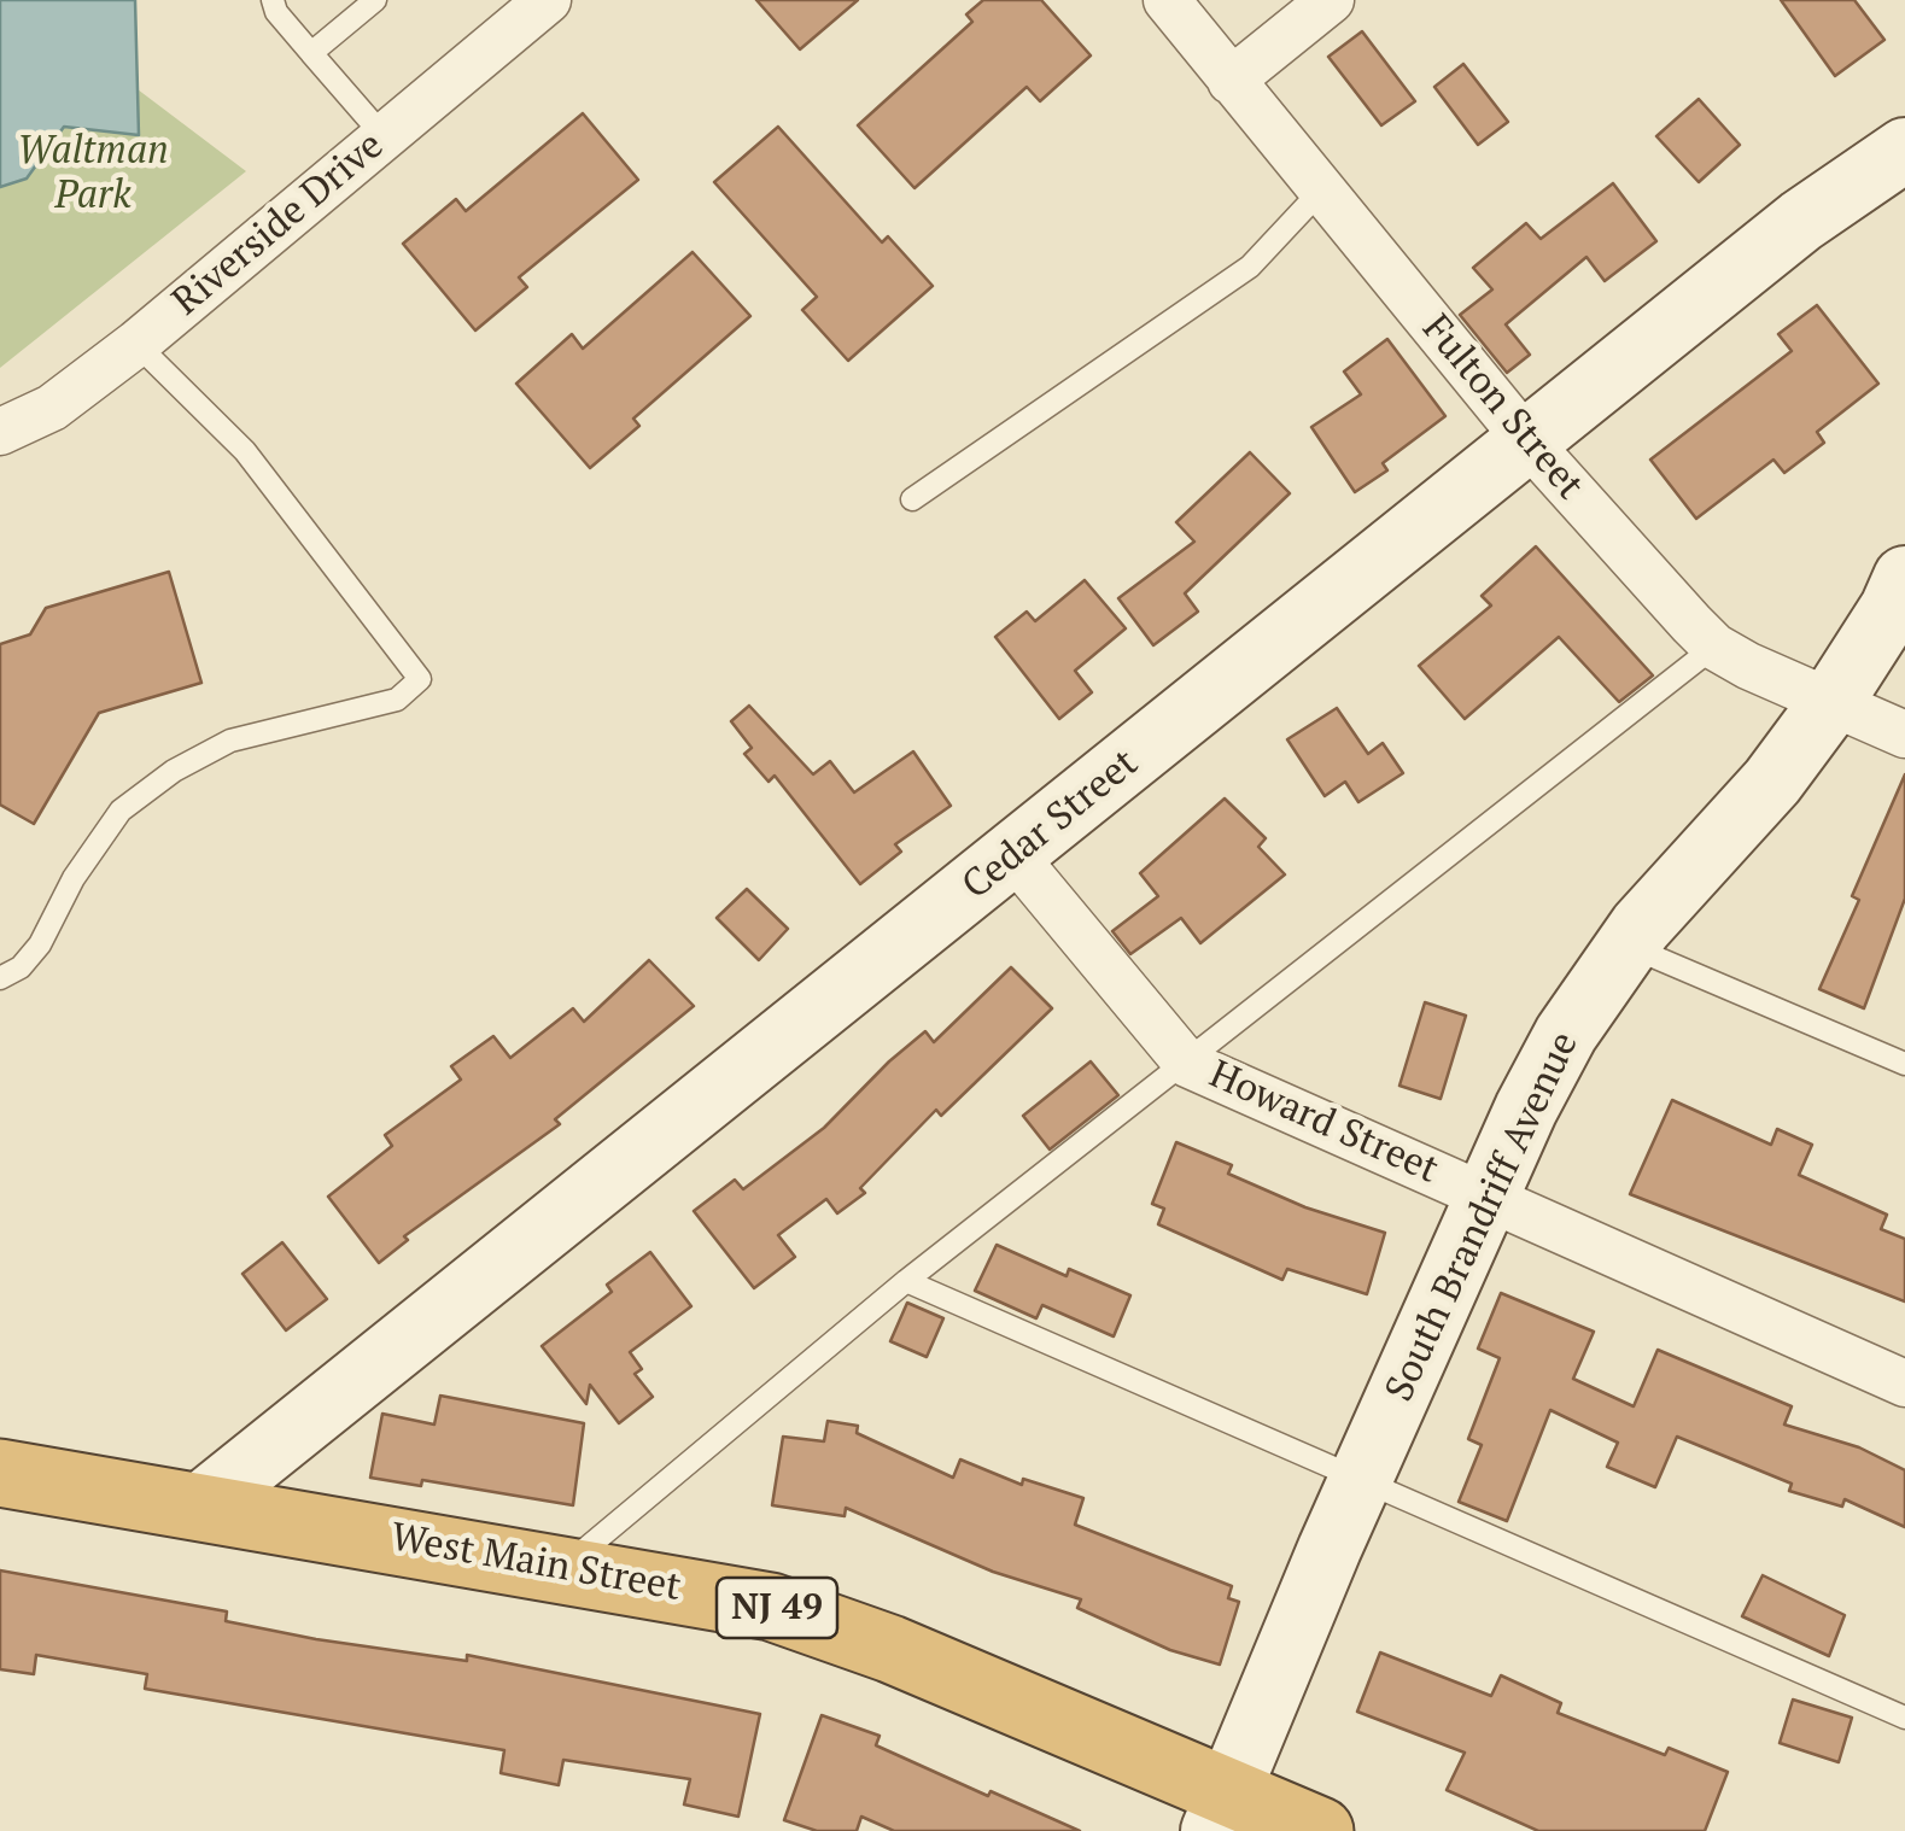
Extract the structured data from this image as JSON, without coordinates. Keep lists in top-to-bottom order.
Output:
{
  "streets": {
    "highway": ["West Main Street", "NJ 49"],
    "main road": ["Cedar Street", "South Brandriff Avenue"],
    "street": ["Riverside Drive", "Fulton Street", "Howard Street"]
  },
  "crossings": [
    ["Fulton Street", "Cedar Street"],
    ["Fulton Street", "South Brandriff Avenue"],
    ["Cedar Street", "Howard Street"],
    ["Cedar Street", "West Main Street"],
    ["Howard Street", "South Brandriff Avenue"],
    ["South Brandriff Avenue", "West Main Street"]
  ],
  "parks": ["Waltman Park"]
}
